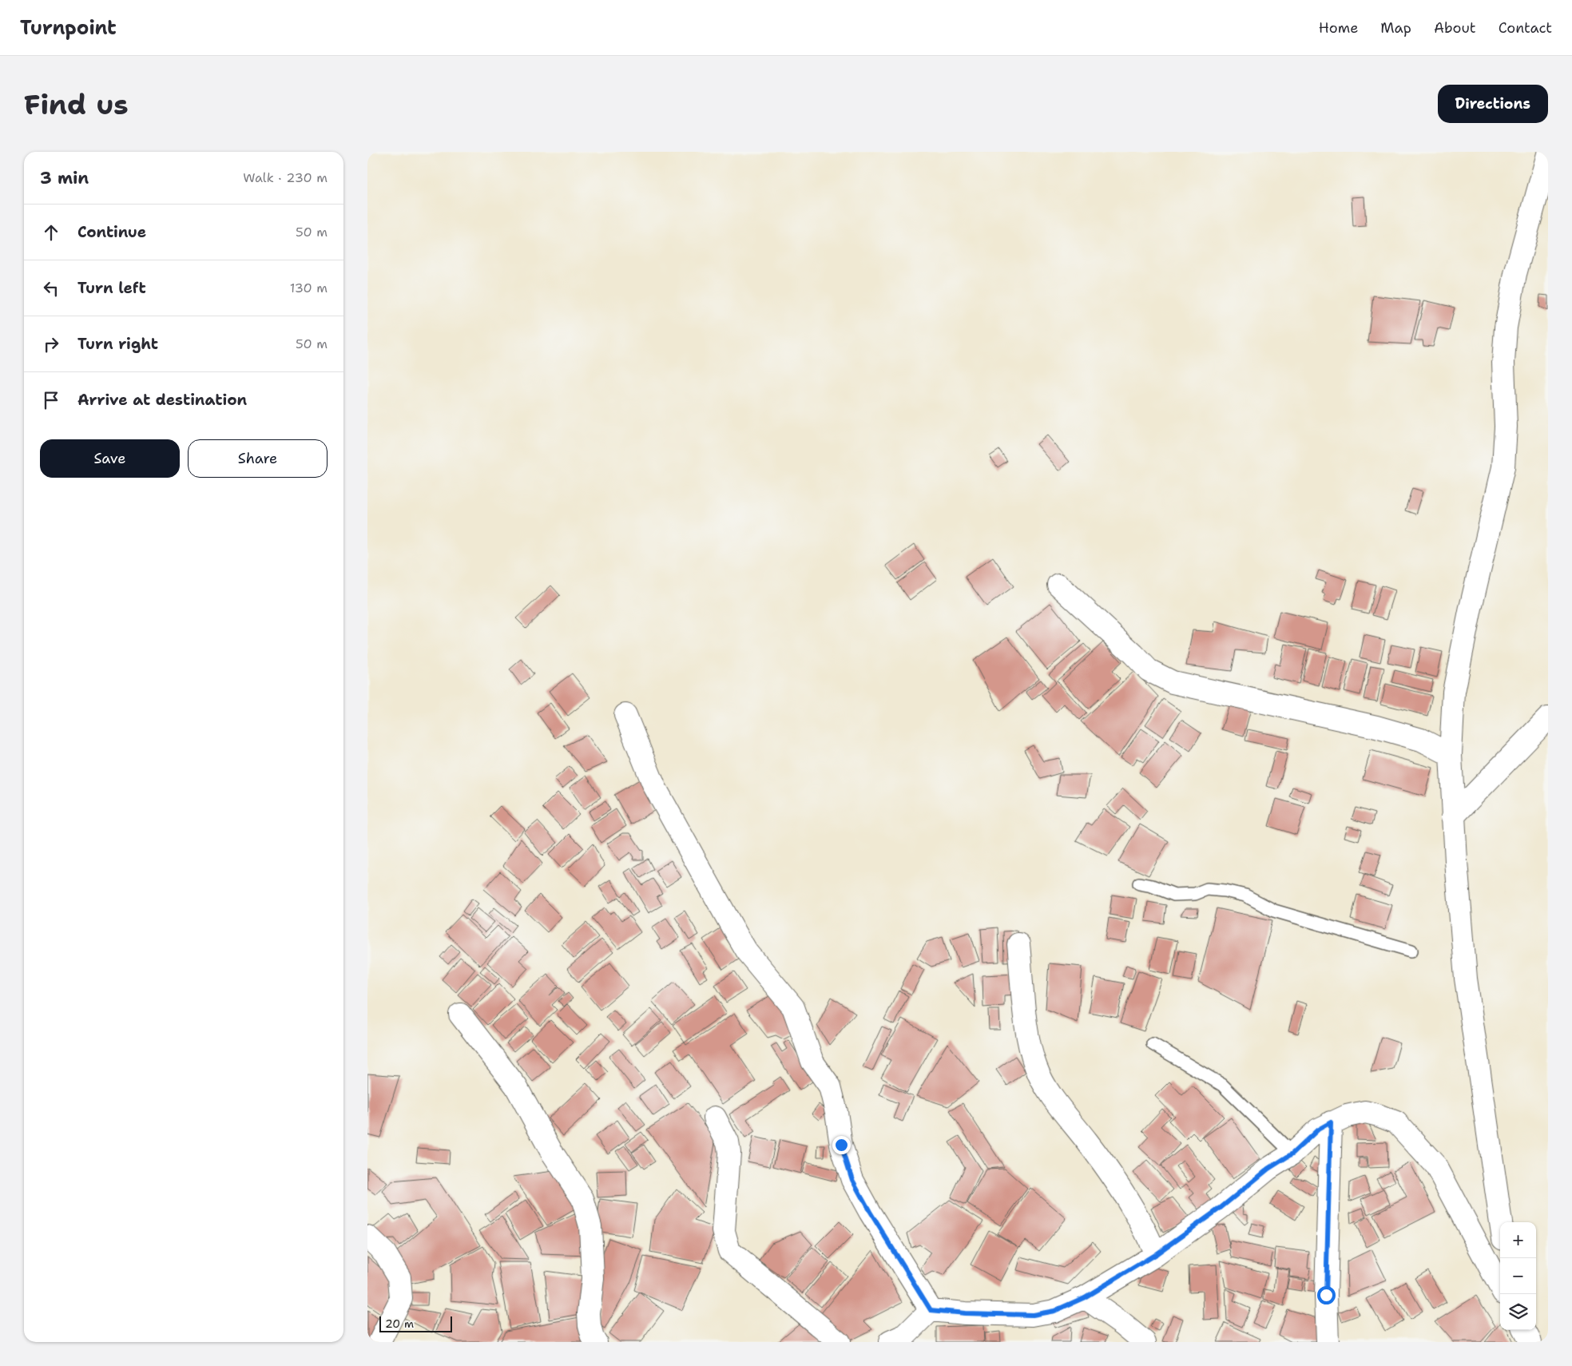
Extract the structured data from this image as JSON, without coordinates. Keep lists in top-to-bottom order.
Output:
{
  "scale_bar": "20 m",
  "page": {
    "header": "Turnpoint",
    "nav": [
      "Home",
      "Map",
      "About",
      "Contact"
    ],
    "buttons": [
      "Directions",
      ["Save", "Share"]
    ],
    "title": "Find us",
    "heading": ["3 min", "Walk · 230 m"],
    "list": [
      ["Continue", "50 m"],
      ["Turn left", "130 m"],
      ["Turn right", "50 m"],
      "Arrive at destination"
    ],
    "map_buttons": ["+", "−"],
    "scale": "20 m"
  }
}
